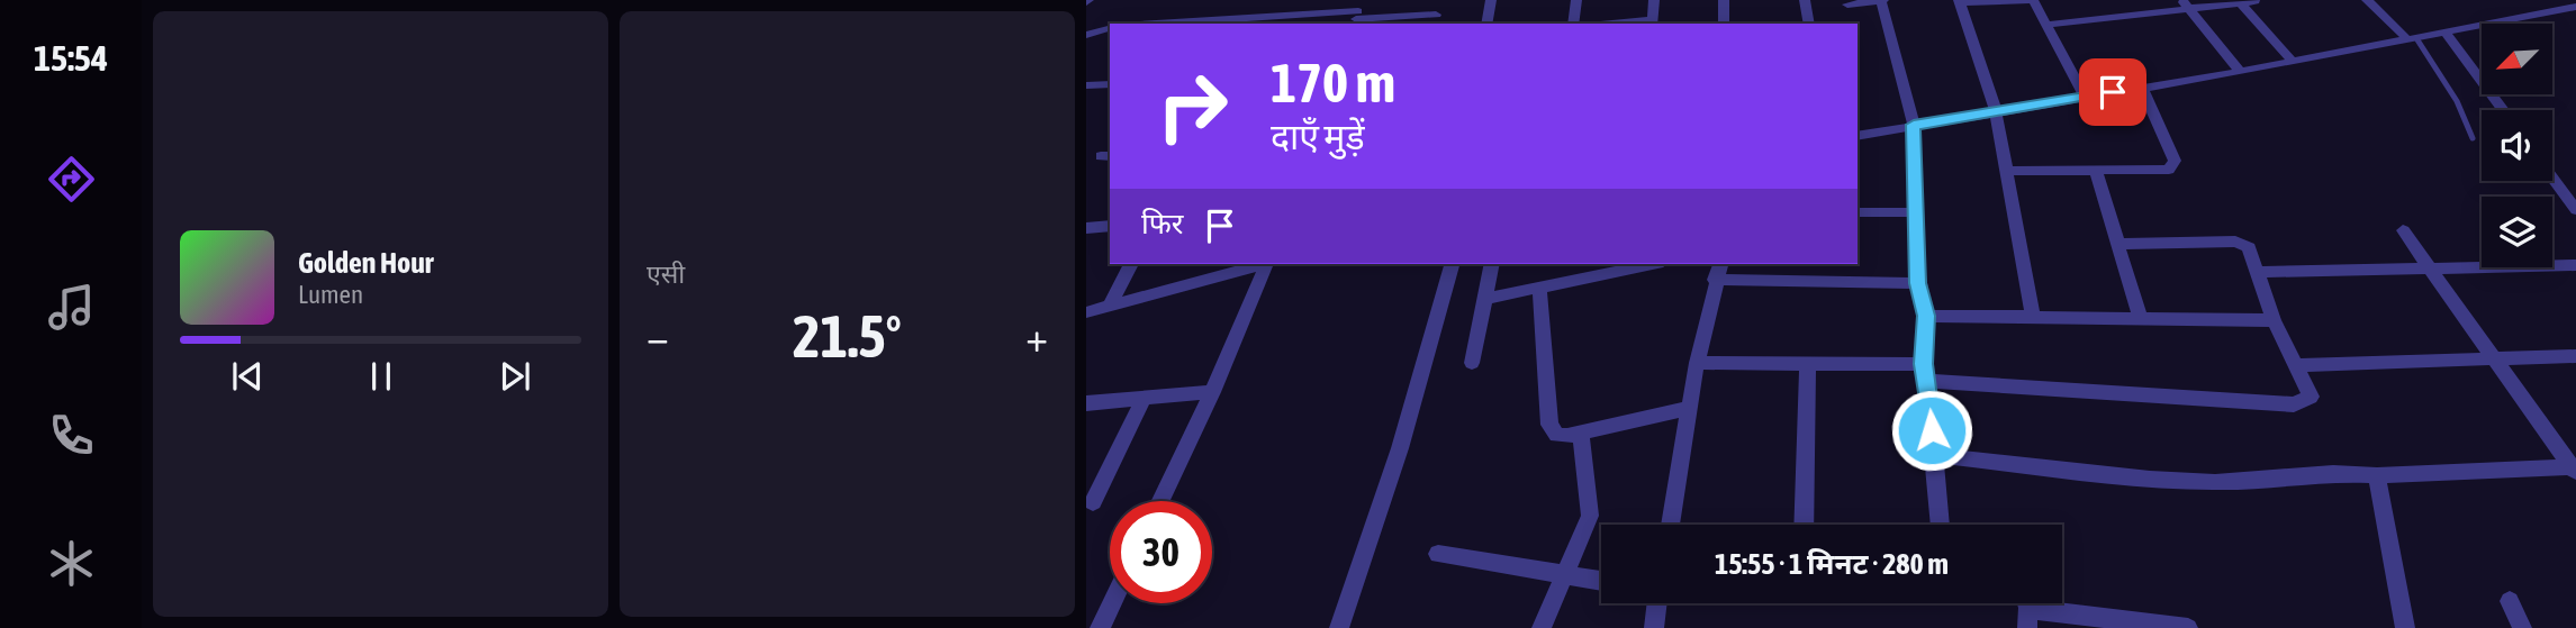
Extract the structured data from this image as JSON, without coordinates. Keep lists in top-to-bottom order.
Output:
{
  "north": "bottom left",
  "page": {
    "tabs": "15:54",
    "tile": "एसी",
    "turn": ["170 m", "दाएँ मुड़ें"],
    "then": "फिर",
    "song": ["Golden Hour", "Lumen"],
    "heat": ["−", "21.5°", "+"],
    "limit": "30",
    "trip": "15:55 · 1 मिनट · 280 m"
  }
}
